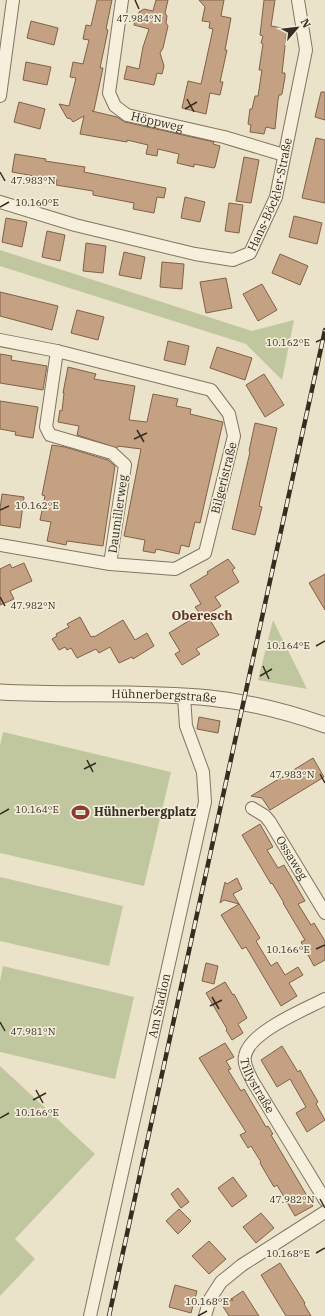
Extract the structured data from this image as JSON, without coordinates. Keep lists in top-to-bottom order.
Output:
{
  "streets": {
    "street": [
      "Höppweg",
      "Hans-Böckler-Straße",
      "Bilgeristraße",
      "Daumillerweg",
      "Hühnerbergstraße",
      "Ossaweg",
      "Am Stadion",
      "Tillystraße"
    ]
  },
  "crossings": [
    ["Höppweg", "Hans-Böckler-Straße"],
    ["Bilgeristraße", "Daumillerweg"],
    ["Hühnerbergstraße", "Am Stadion"]
  ],
  "districts": ["Oberesch"],
  "places": {
    "sports": ["Hühnerbergplatz"]
  },
  "north": "top right",
  "coordinates": [
    "47.984°N",
    "47.983°N",
    "10.160°E",
    "10.162°E",
    "47.982°N",
    "10.164°E",
    "10.166°E",
    "47.981°N",
    "10.168°E"
  ]
}
